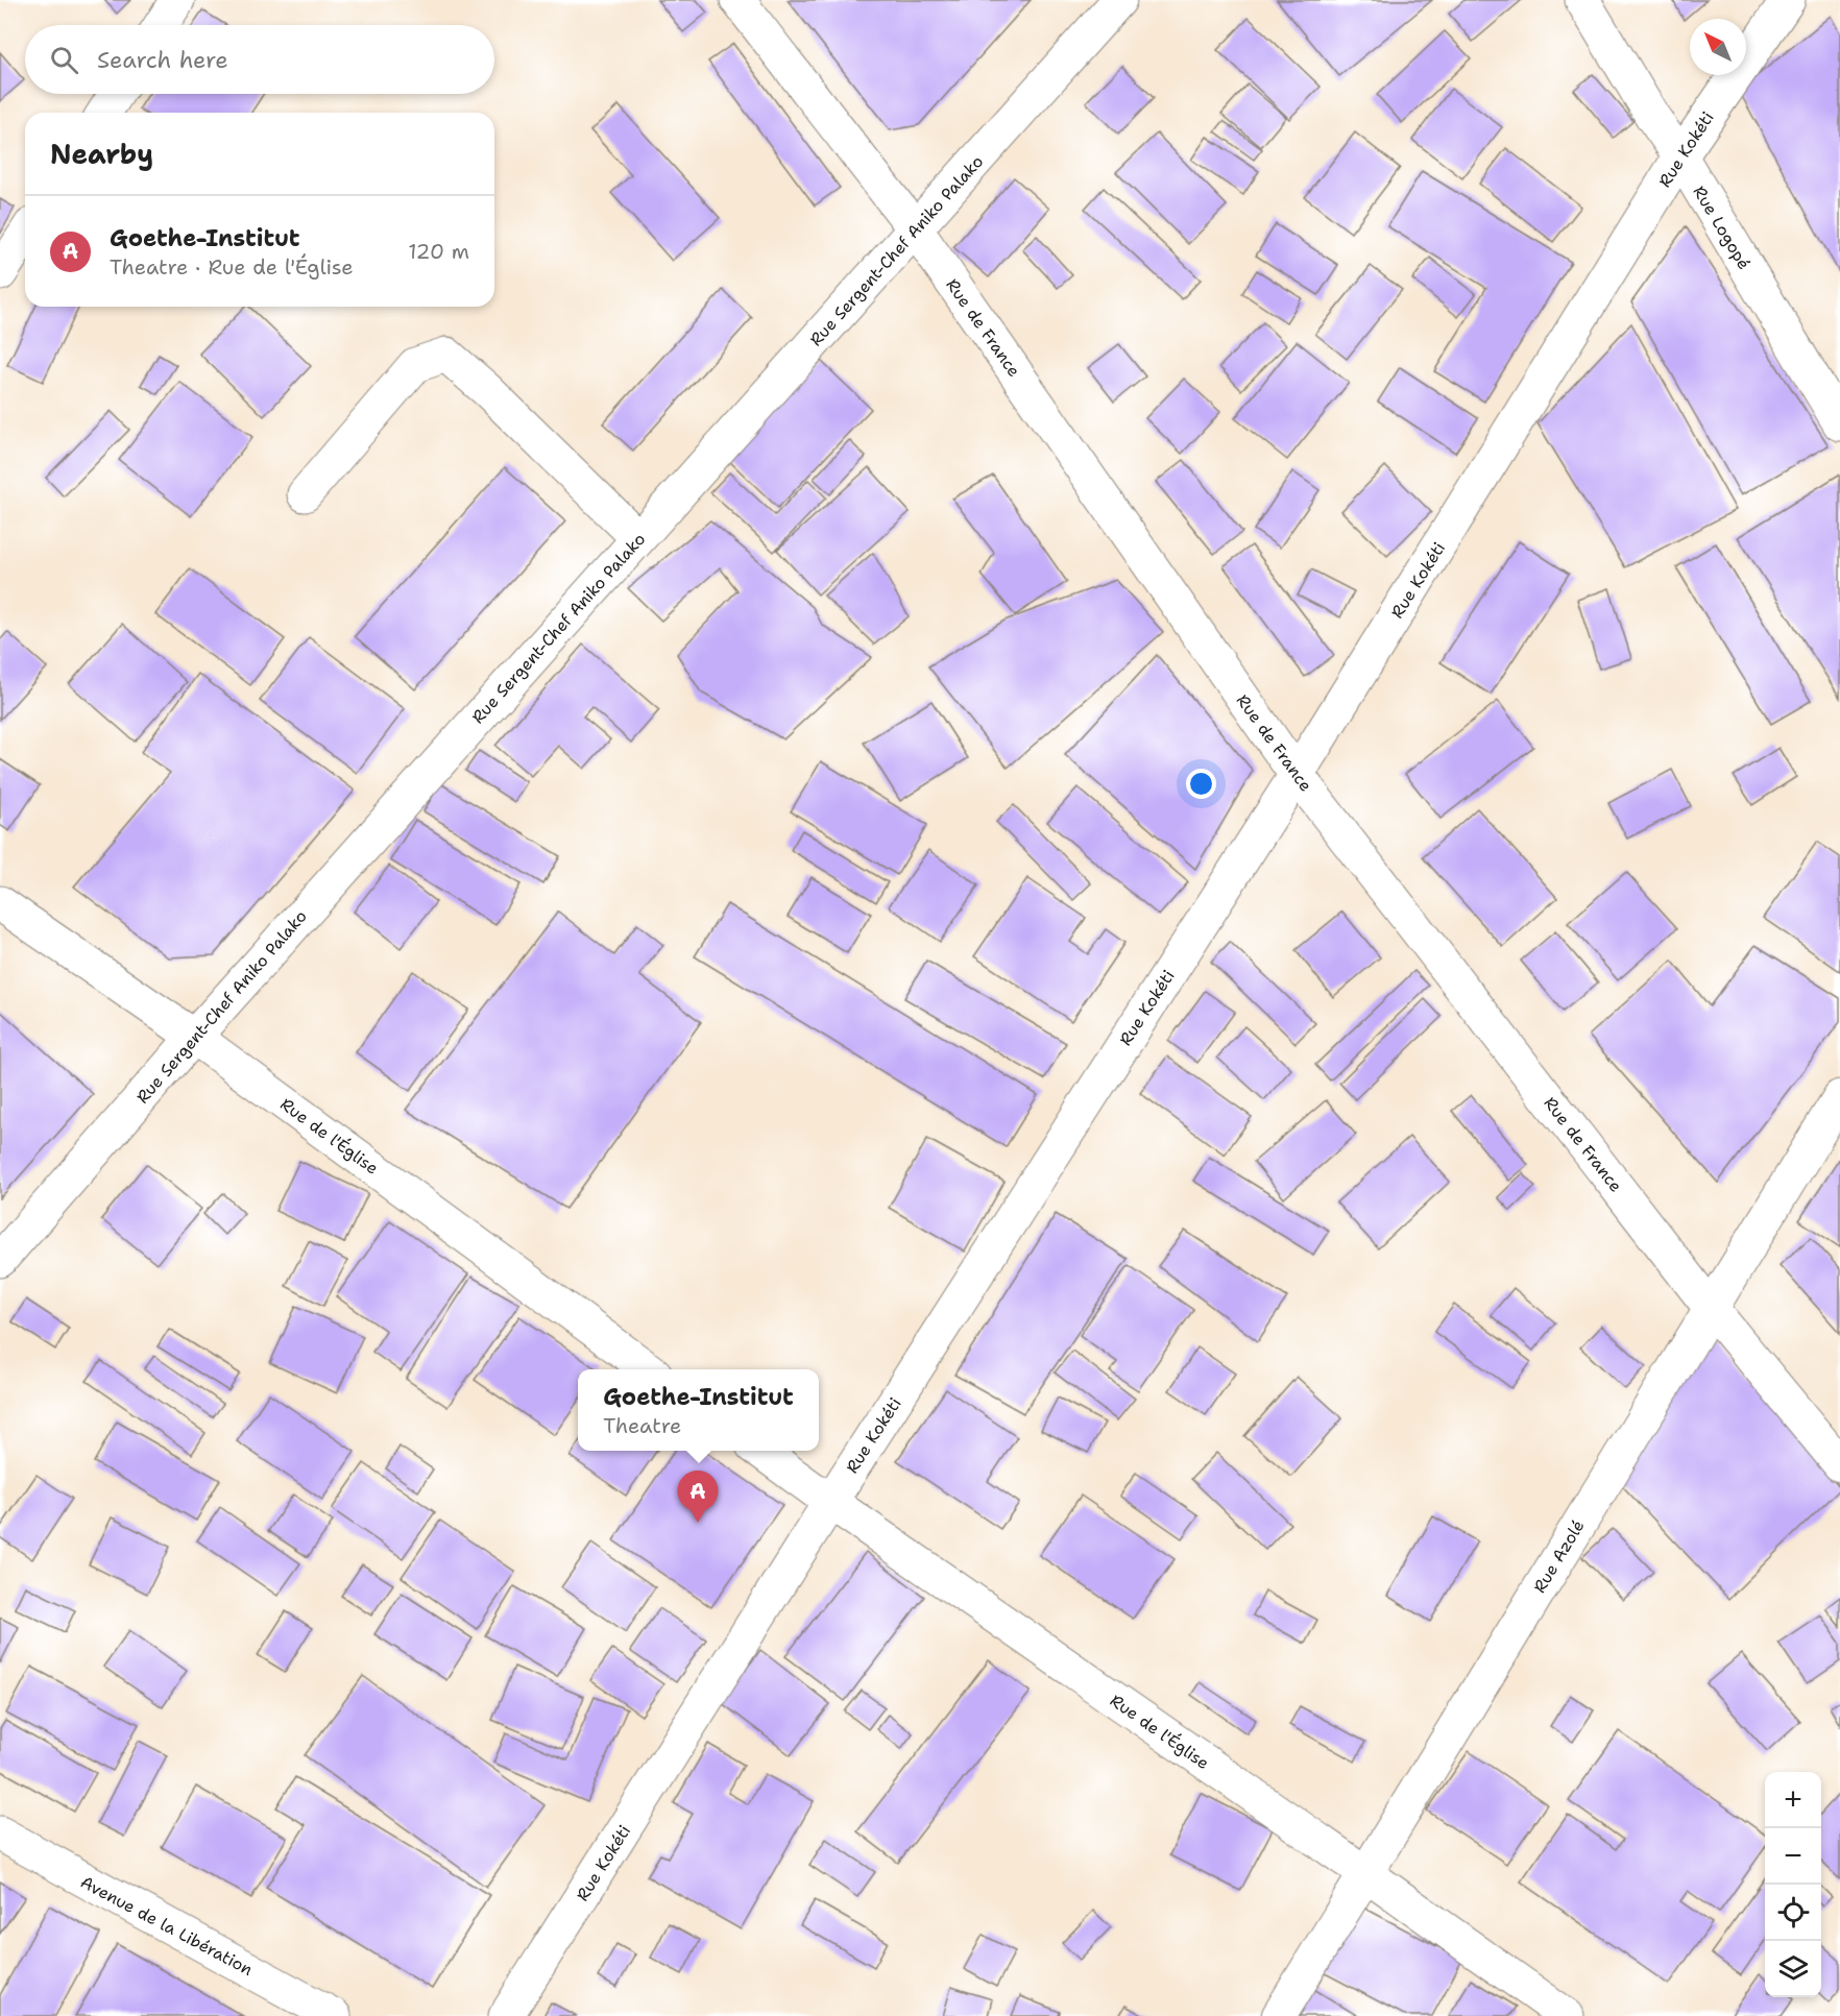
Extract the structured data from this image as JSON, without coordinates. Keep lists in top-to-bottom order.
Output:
{
  "streets": {
    "street": [
      "Rue Kokéti",
      "Rue Logopé",
      "Rue Sergent-Chef Aniko Palako",
      "Rue de France",
      "Rue de l'Église",
      "Rue Azolé",
      "Avenue de la Libération"
    ]
  },
  "crossings": [
    ["Rue Kokéti", "Rue Logopé"],
    ["Rue Kokéti", "Rue de France"],
    ["Rue Kokéti", "Rue de l'Église"],
    ["Rue Sergent-Chef Aniko Palako", "Rue de France"],
    ["Rue Sergent-Chef Aniko Palako", "Rue de l'Église"],
    ["Rue de France", "Rue Azolé"],
    ["Rue de l'Église", "Rue Azolé"]
  ],
  "north": "top left",
  "page": {
    "search": "Search here",
    "heading": "Nearby",
    "list": [
      {
        "mark": "A",
        "name": "Goethe-Institut",
        "note": "Theatre · Rue de l'Église",
        "value": "120 m"
      }
    ],
    "popup": ["Goethe-Institut", "Theatre"],
    "pins": "A",
    "map_buttons": ["+", "−"]
  }
}
